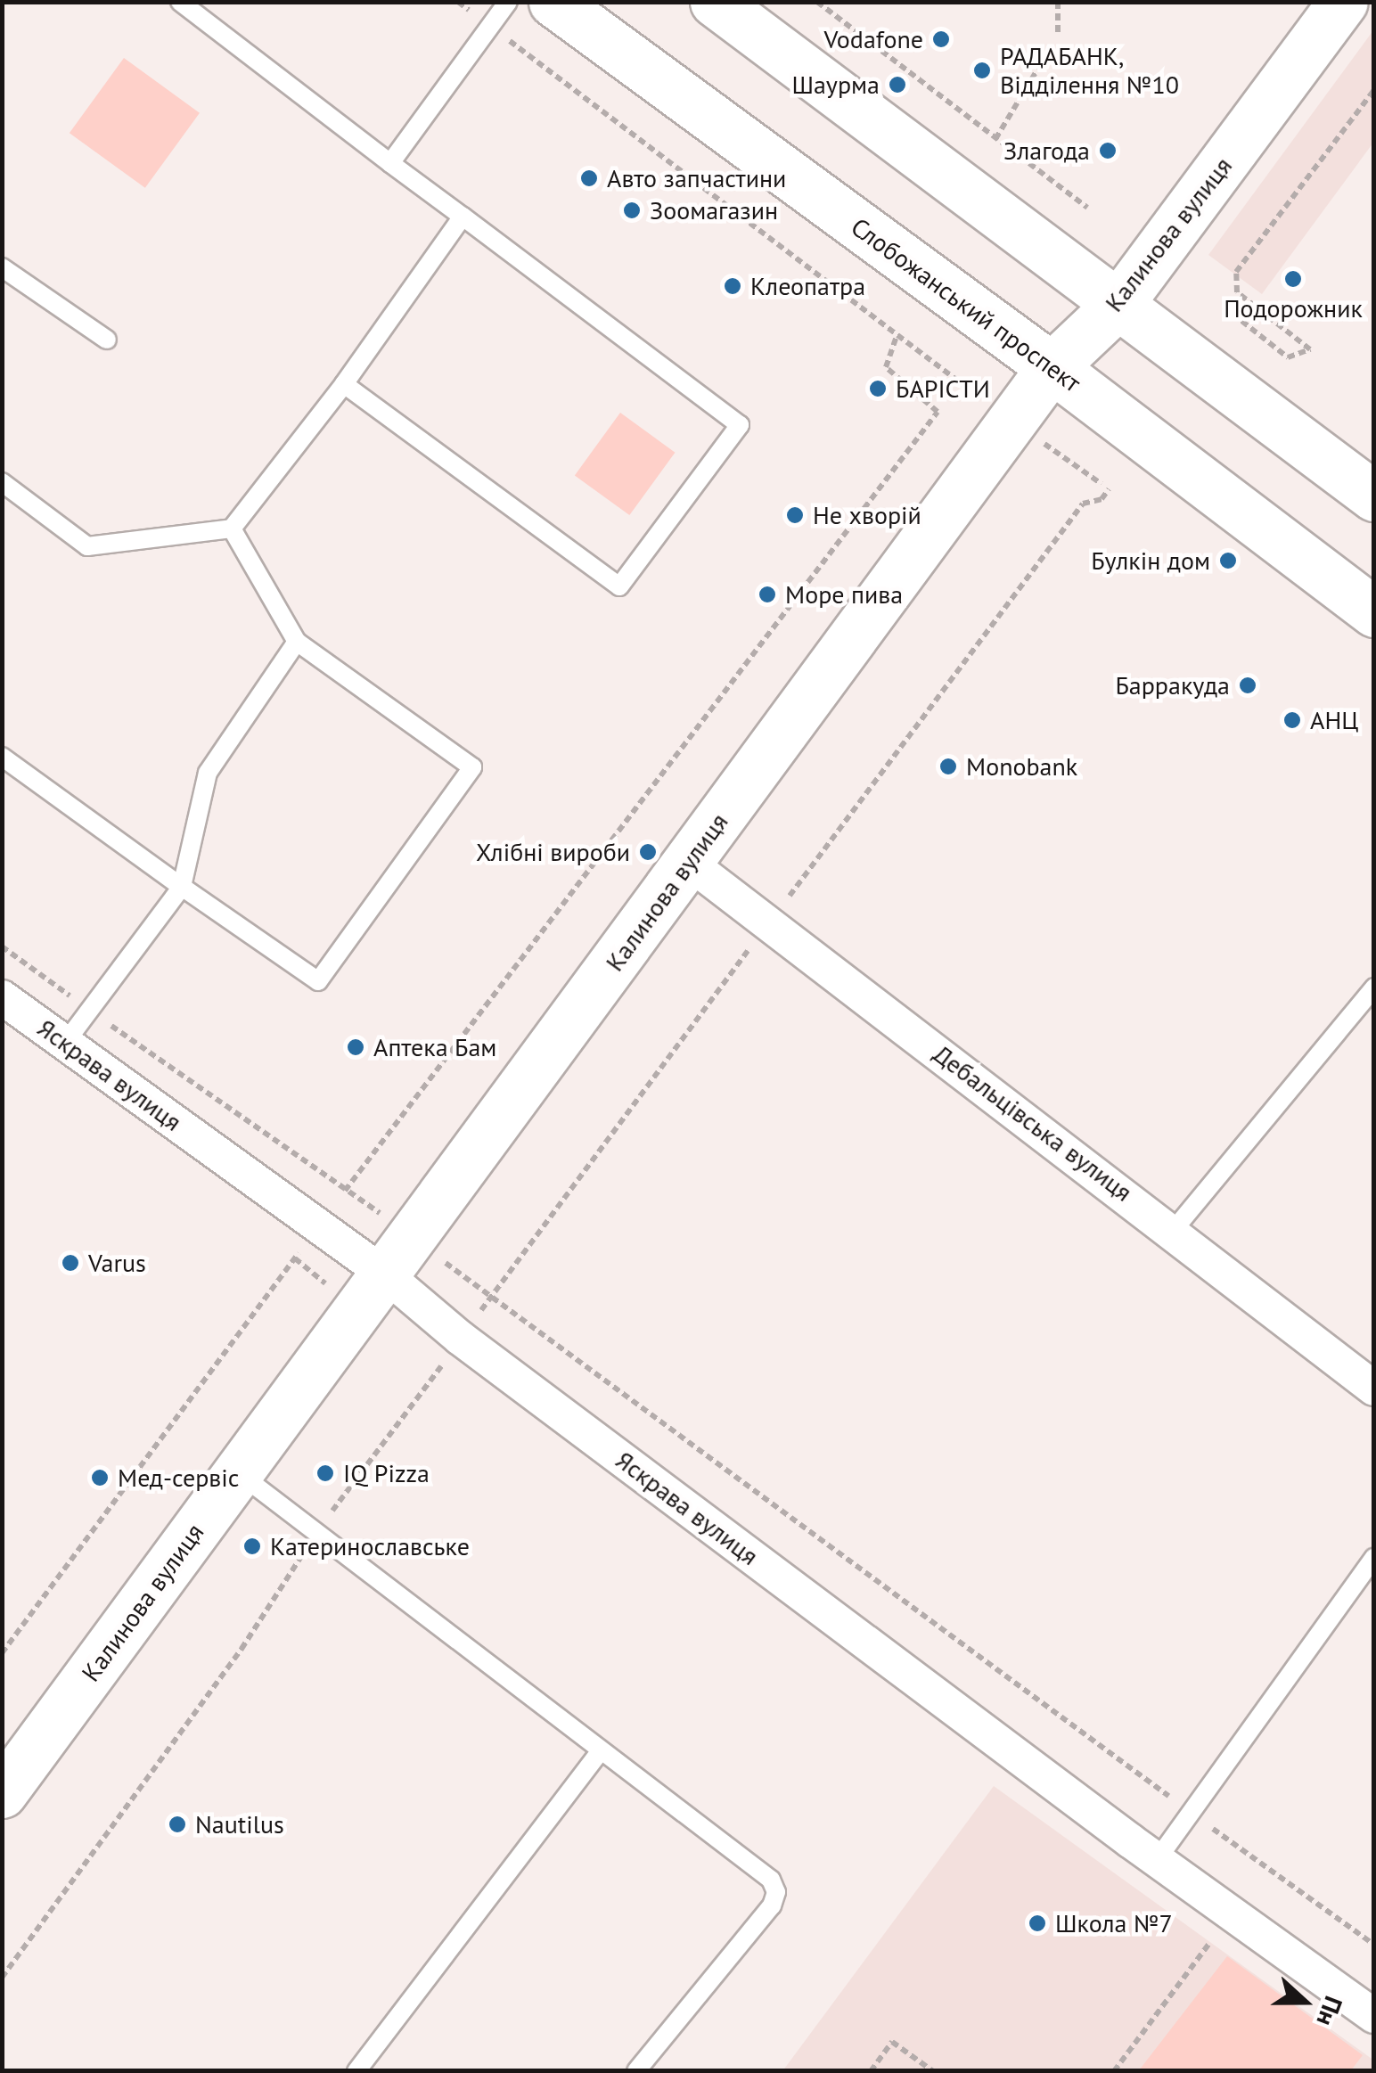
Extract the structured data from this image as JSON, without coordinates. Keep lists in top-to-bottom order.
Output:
{
  "streets": {
    "main road": ["Калинова вулиця", "Слобожанський проспект"],
    "street": ["Яскрава вулиця", "Дебальцівська вулиця"]
  },
  "crossings": [
    ["Калинова вулиця", "Слобожанський проспект"],
    ["Калинова вулиця", "Яскрава вулиця"],
    ["Калинова вулиця", "Дебальцівська вулиця"]
  ],
  "places": [
    "Vodafone",
    "РАДАБАНК, Відділення №10",
    "Шаурма",
    "Злагода",
    "Авто запчастини",
    "Зоомагазин",
    "Подорожник",
    "Клеопатра",
    "БАРІСТИ",
    "Не хворій",
    "Булкін дом",
    "Море пива",
    "Барракуда",
    "АНЦ",
    "Monobank",
    "Хлібні вироби",
    "Аптека Бам",
    "Varus",
    "IQ Pizza",
    "Мед-сервіс",
    "Катеринославське",
    "Nautilus",
    "Школа №7"
  ],
  "north": "right"
}
